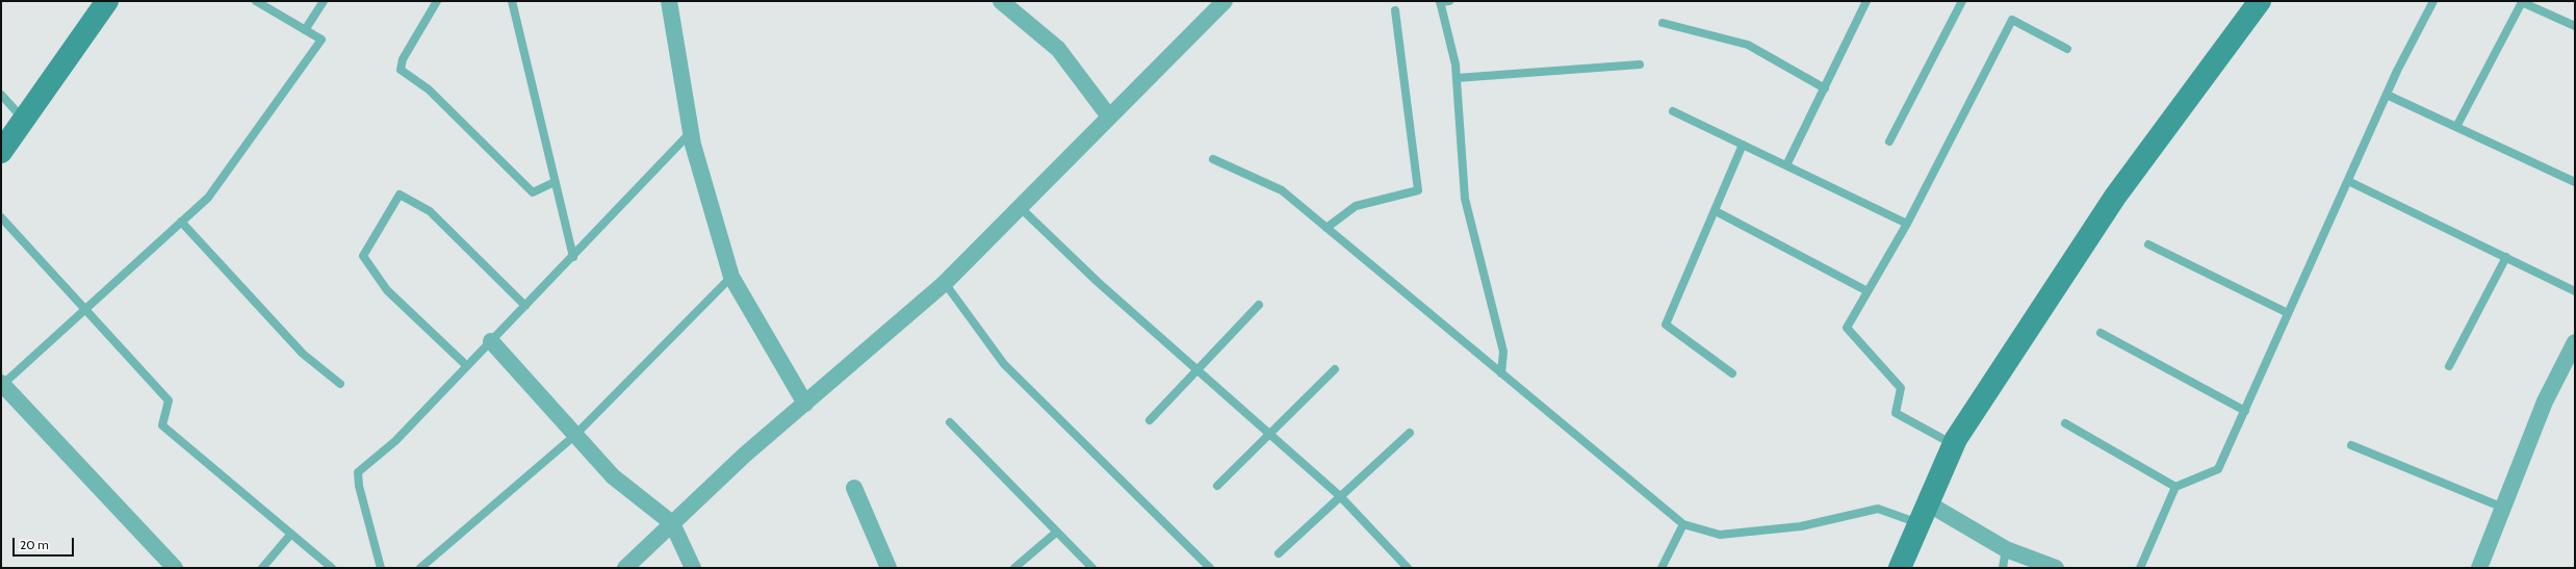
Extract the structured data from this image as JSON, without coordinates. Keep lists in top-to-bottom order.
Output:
{
  "scale_bar": "20 m"
}
